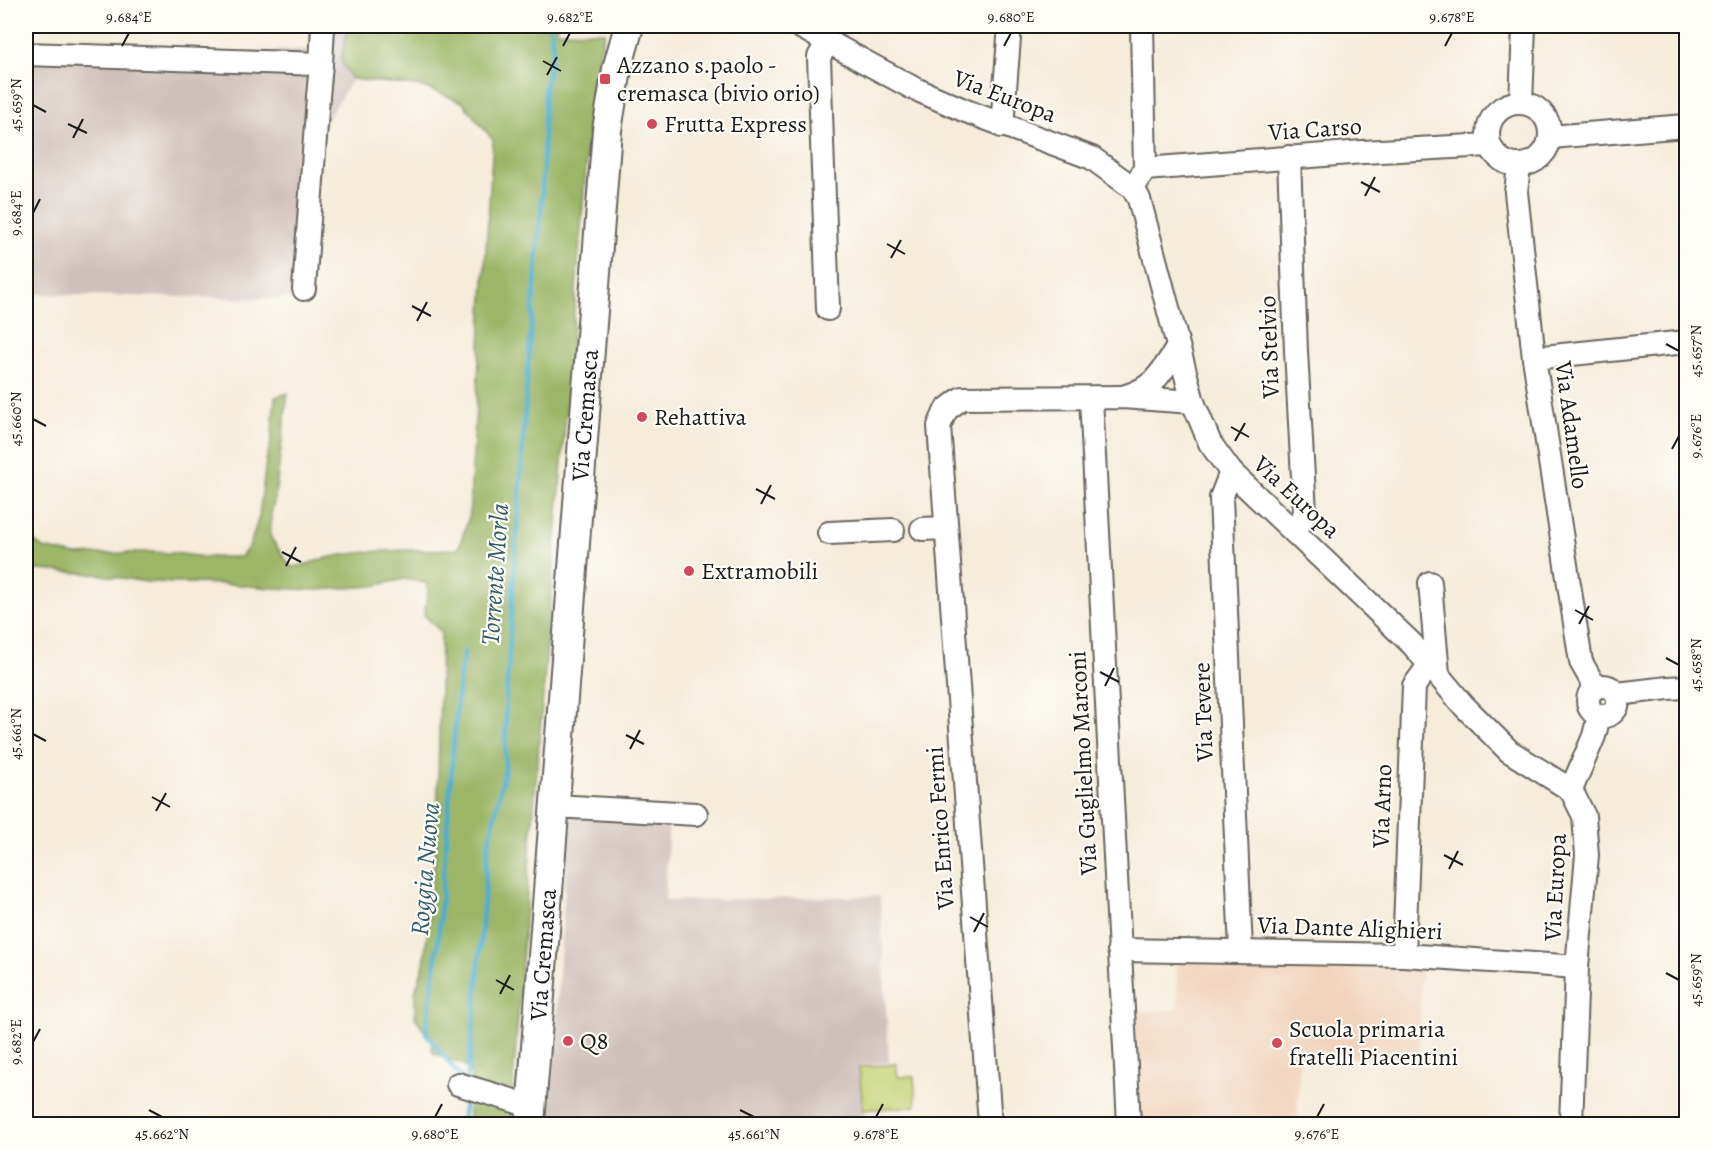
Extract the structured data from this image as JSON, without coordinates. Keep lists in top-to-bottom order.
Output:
{
  "streets": {
    "main road": ["Via Cremasca"],
    "street": [
      "Via Europa",
      "Via Carso",
      "Via Stelvio",
      "Via Adamello",
      "Via Tevere",
      "Via Guglielmo Marconi",
      "Via Arno",
      "Via Enrico Fermi",
      "Via Dante Alighieri"
    ]
  },
  "crossings": [
    ["Via Europa", "Via Stelvio"],
    ["Via Europa", "Via Tevere"],
    ["Via Europa", "Via Arno"],
    ["Via Europa", "Via Enrico Fermi"],
    ["Via Europa", "Via Dante Alighieri"],
    ["Via Carso", "Via Stelvio"],
    ["Via Carso", "Via Adamello"],
    ["Via Tevere", "Via Dante Alighieri"],
    ["Via Guglielmo Marconi", "Via Enrico Fermi"],
    ["Via Guglielmo Marconi", "Via Dante Alighieri"],
    ["Via Arno", "Via Dante Alighieri"]
  ],
  "water": ["Torrente Morla", "Roggia Nuova"],
  "places": {
    "transit": ["Azzano s.paolo - cremasca (bivio orio)"],
    "other": [
      "Frutta Express",
      "Rehattiva",
      "Extramobili",
      "Q8",
      "Scuola primaria fratelli Piacentini"
    ]
  },
  "coordinates": [
    "9.684°E",
    "9.682°E",
    "9.680°E",
    "9.678°E",
    "45.659°N",
    "45.657°N",
    "45.660°N",
    "9.676°E",
    "45.658°N",
    "45.661°N",
    "45.662°N"
  ]
}
